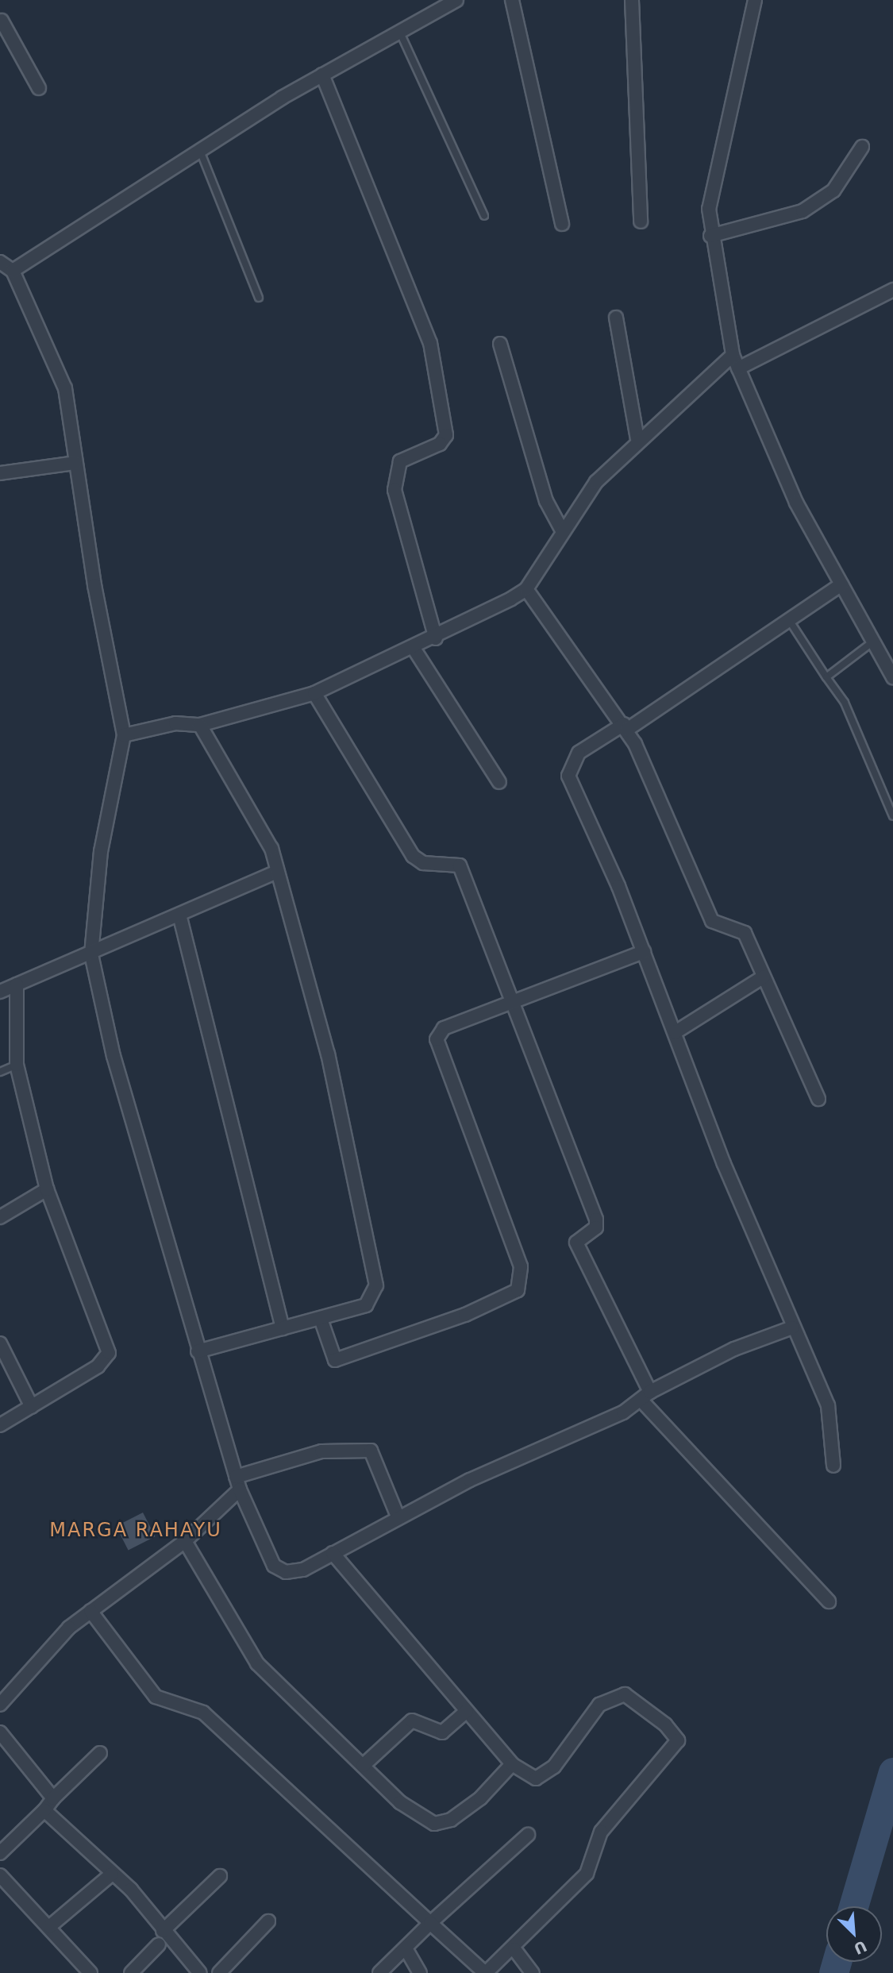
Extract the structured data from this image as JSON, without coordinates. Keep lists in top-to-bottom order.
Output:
{
  "districts": ["MARGA RAHAYU"],
  "north": "bottom right"
}
